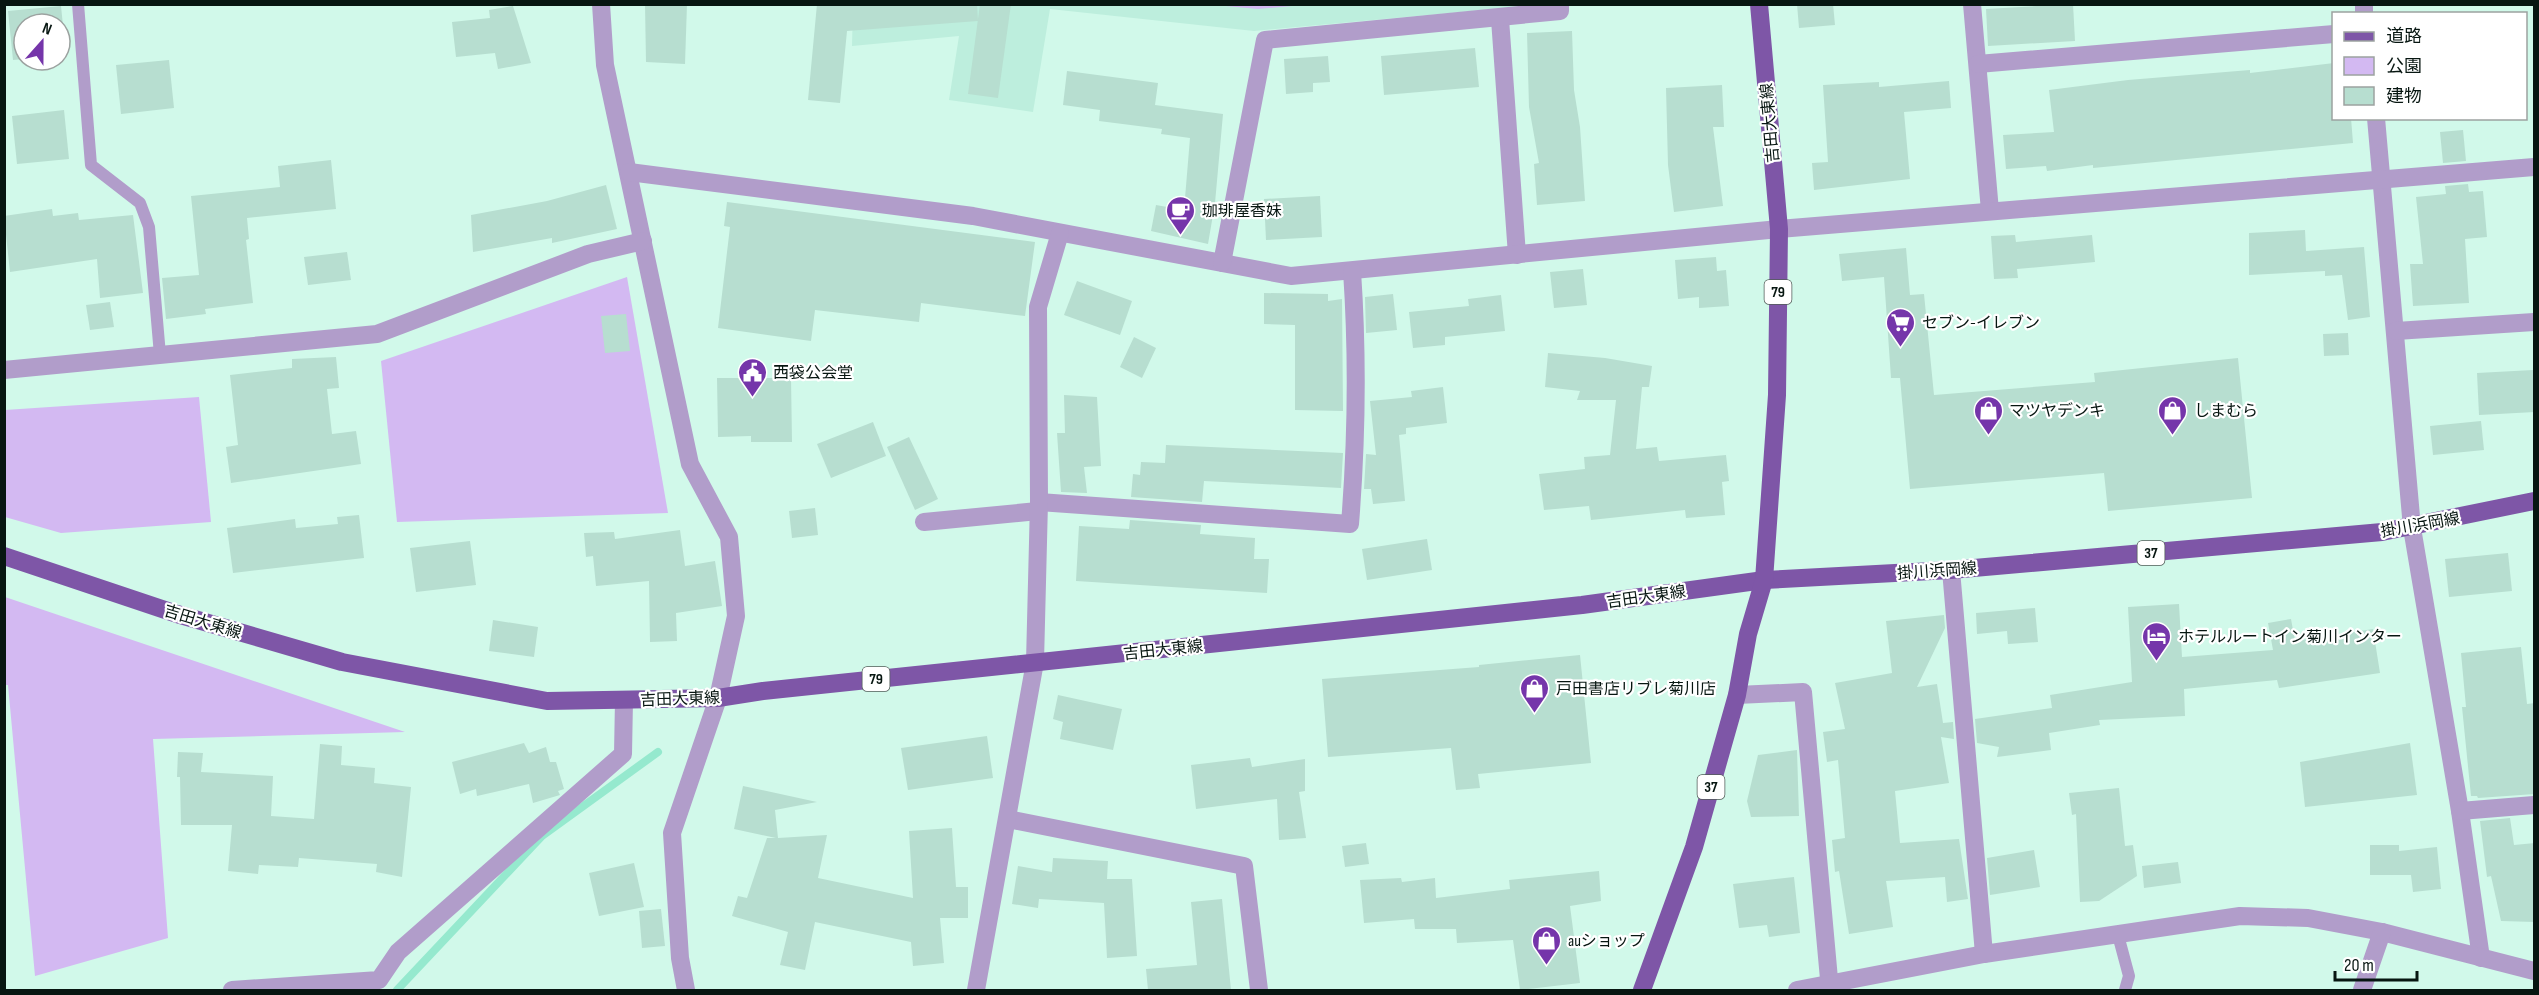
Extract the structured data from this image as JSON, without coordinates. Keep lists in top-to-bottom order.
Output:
{
  "streets": {
    "main road": [
      "吉田大東線",
      "79",
      "掛川浜岡線",
      "37"
    ]
  },
  "crossings": [
    ["吉田大東線", "掛川浜岡線"],
    ["吉田大東線", "37"],
    ["掛川浜岡線", "37"]
  ],
  "places": {
    "cafe": ["珈琲屋香妹"],
    "supermarket": ["セブン-イレブン"],
    "public building": ["西袋公会堂"],
    "shop": [
      "マツヤデンキ",
      "しまむら",
      "戸田書店リブレ菊川店",
      "auショップ"
    ],
    "hotel": ["ホテルルートイン菊川インター"]
  },
  "legend": ["道路", "公園", "建物"],
  "scale_bar": "20 m",
  "north": "top"
}
